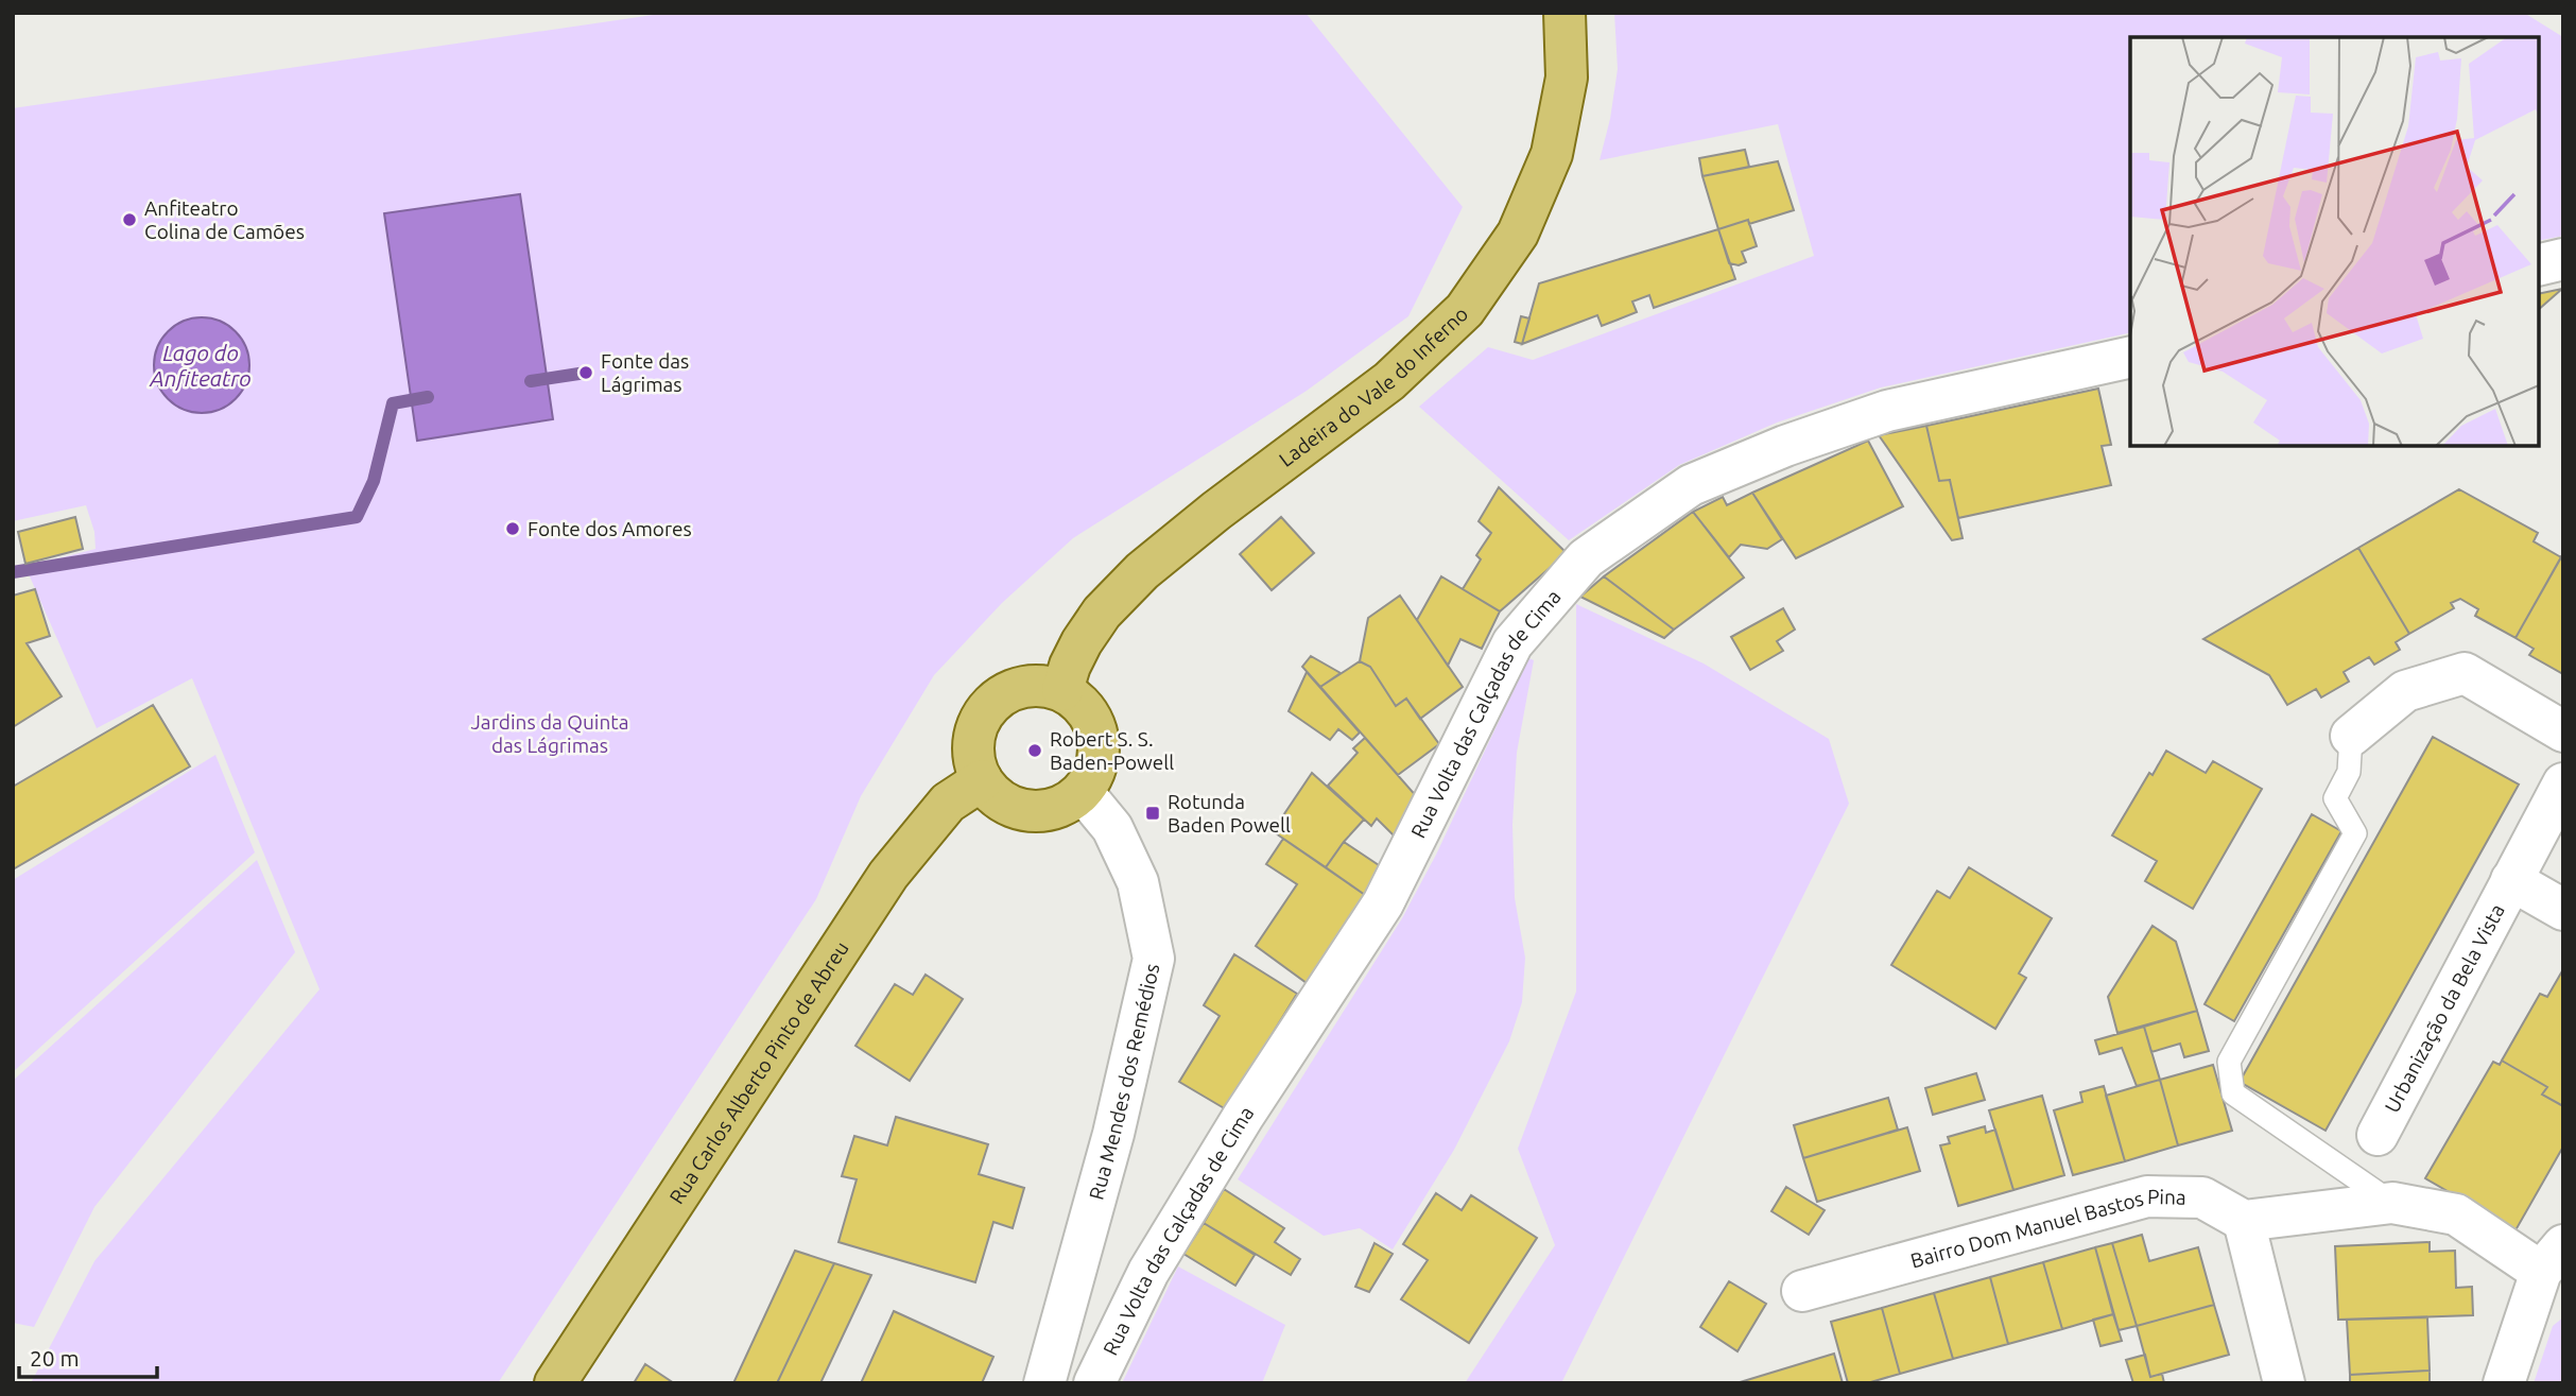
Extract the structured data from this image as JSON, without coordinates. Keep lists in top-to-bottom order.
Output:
{
  "streets": {
    "main road": ["Ladeira do Vale do Inferno", "Rua Carlos Alberto Pinto de Abreu"],
    "street": [
      "Rua Volta das Calçadas de Cima",
      "Urbanização da Bela Vista",
      "Rua Mendes dos Remédios",
      "Bairro Dom Manuel Bastos Pina"
    ]
  },
  "crossings": [
    ["Ladeira do Vale do Inferno", "Rua Carlos Alberto Pinto de Abreu"],
    ["Ladeira do Vale do Inferno", "Rua Mendes dos Remédios"],
    ["Rua Carlos Alberto Pinto de Abreu", "Rua Mendes dos Remédios"]
  ],
  "water": ["Lago do Anfiteatro"],
  "parks": ["Jardins da Quinta das Lágrimas"],
  "places": {
    "other": [
      "Anfiteatro Colina de Camões",
      "Fonte das Lágrimas",
      "Fonte dos Amores",
      "Robert S. S. Baden-Powell"
    ],
    "transit": ["Rotunda Baden Powell"]
  },
  "scale_bar": "20 m"
}
